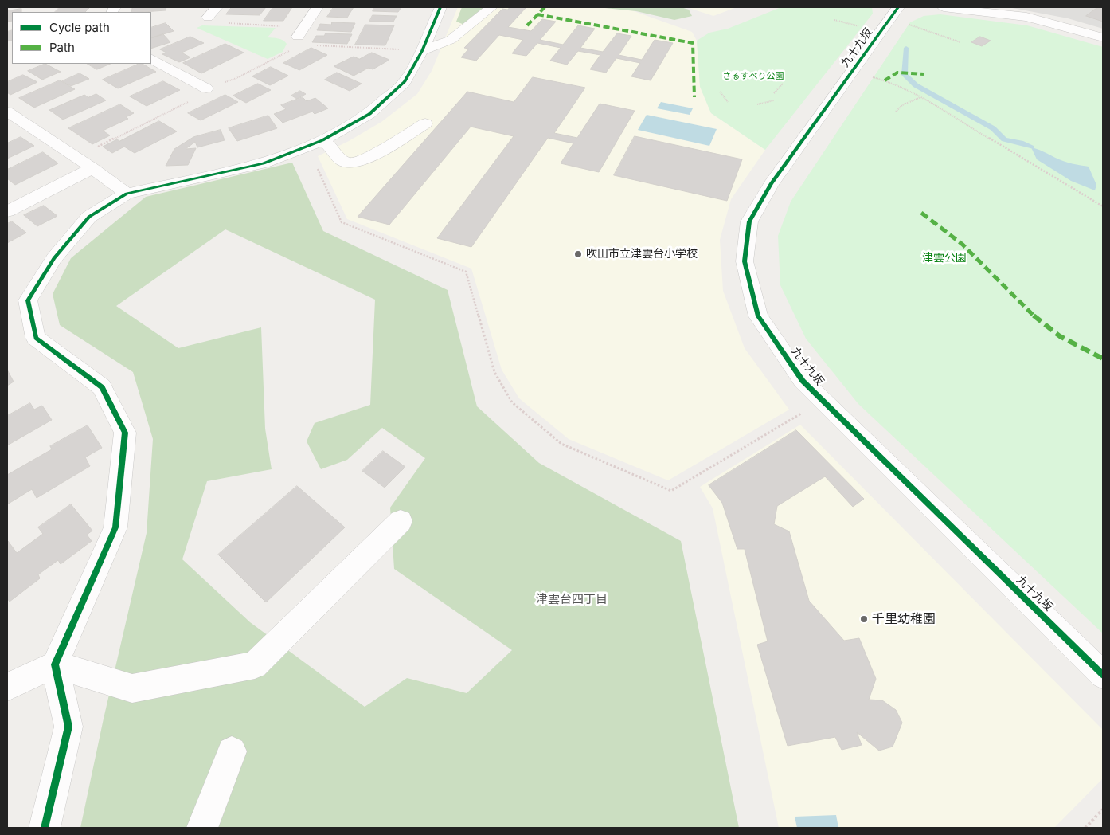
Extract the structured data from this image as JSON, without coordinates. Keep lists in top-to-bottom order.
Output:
{
  "streets": {
    "street": ["九十九坂"]
  },
  "districts": ["津雲台四丁目"],
  "parks": ["さるすべり公園", "津雲公園"],
  "places": ["吹田市立津雲台小学校", "千里幼稚園"],
  "legend": ["Cycle path", "Path"]
}
